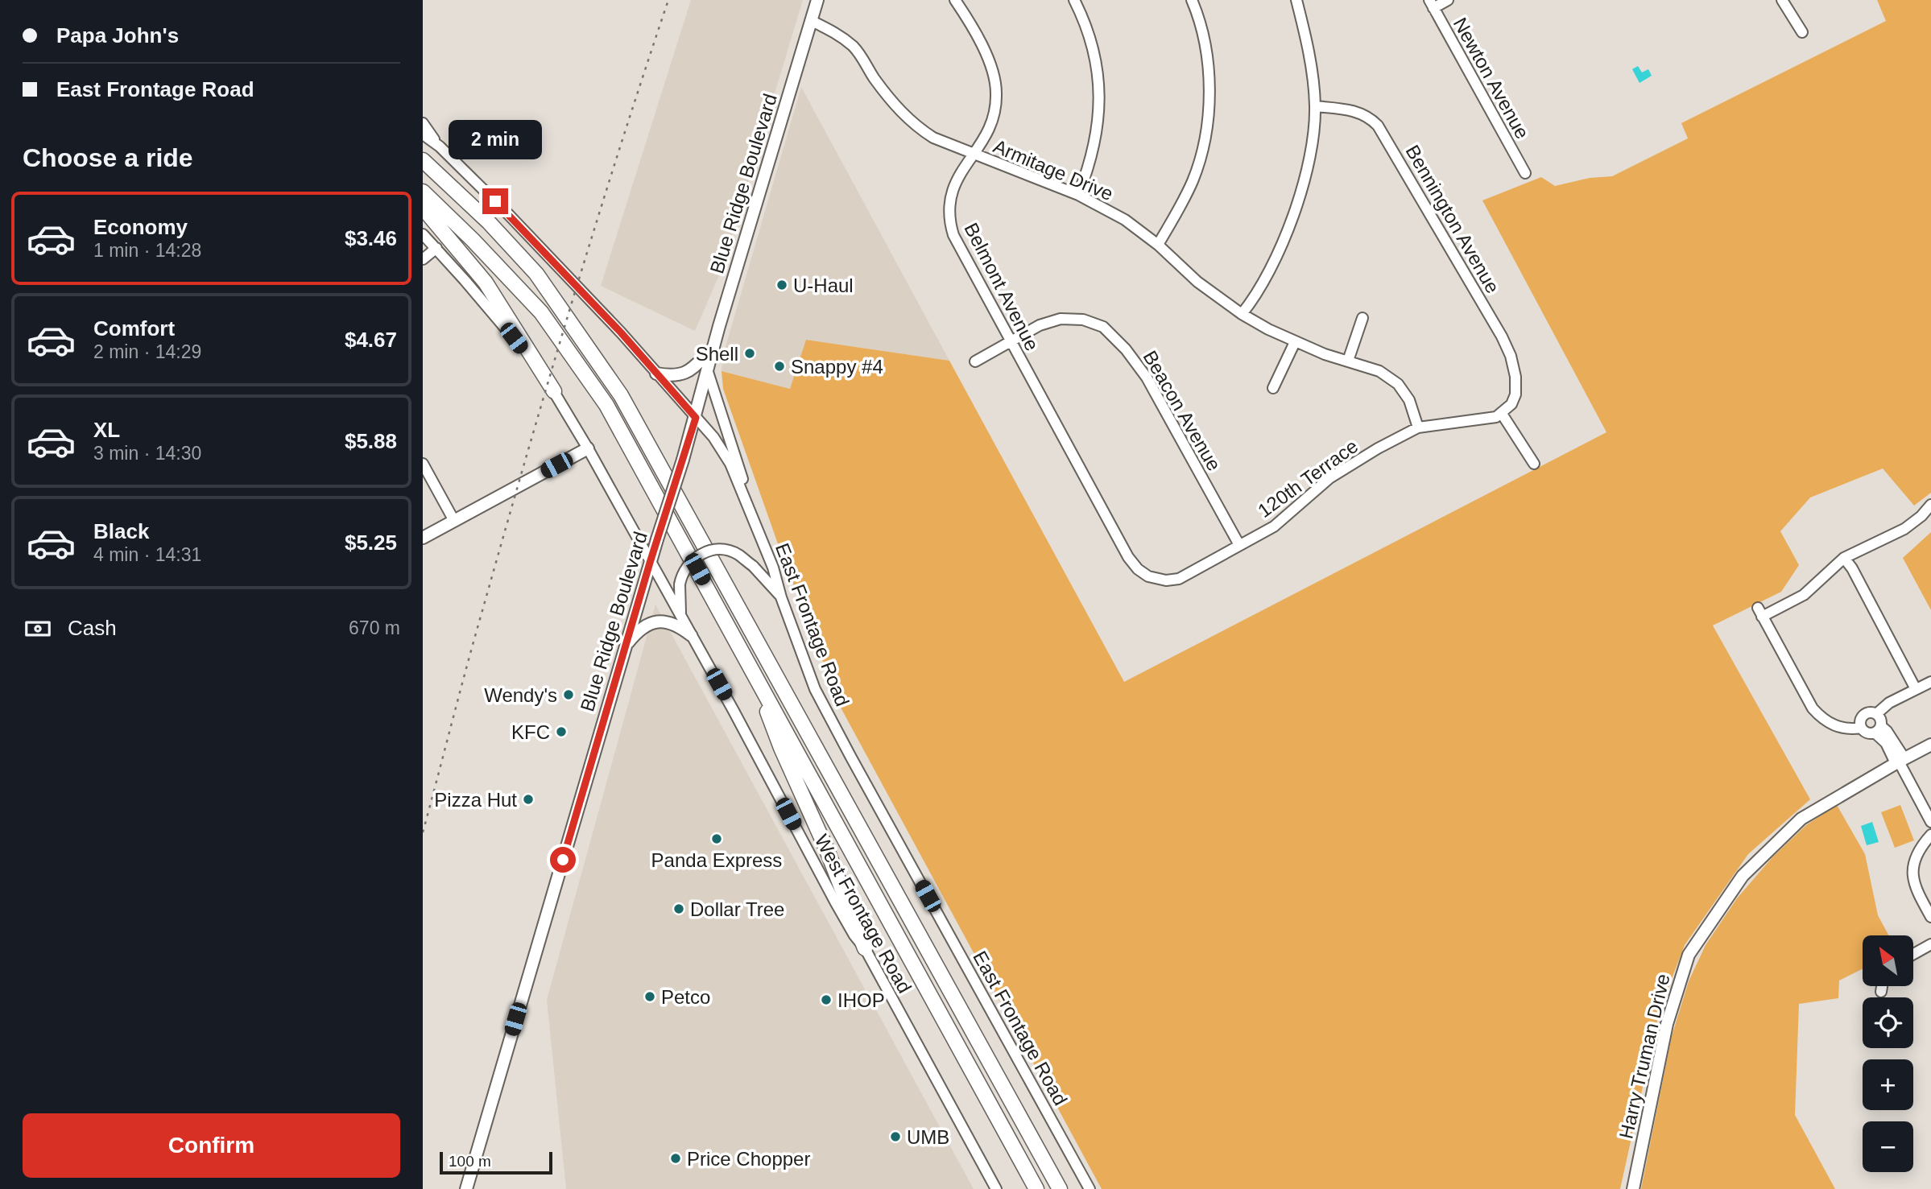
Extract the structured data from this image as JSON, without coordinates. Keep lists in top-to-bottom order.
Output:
{
  "streets": {
    "main road": ["Blue Ridge Boulevard", "Harry Truman Drive"],
    "street": [
      "Newton Avenue",
      "Armitage Drive",
      "Bennington Avenue",
      "Belmont Avenue",
      "Beacon Avenue",
      "120th Terrace",
      "East Frontage Road",
      "West Frontage Road"
    ]
  },
  "crossings": [
    ["Armitage Drive", "Blue Ridge Boulevard"],
    ["Armitage Drive", "Belmont Avenue"],
    ["Armitage Drive", "120th Terrace"],
    ["Blue Ridge Boulevard", "East Frontage Road"],
    ["Blue Ridge Boulevard", "West Frontage Road"],
    ["Bennington Avenue", "120th Terrace"],
    ["Belmont Avenue", "Beacon Avenue"],
    ["Belmont Avenue", "120th Terrace"],
    ["Beacon Avenue", "120th Terrace"]
  ],
  "places": [
    "U-Haul",
    "Shell",
    "Snappy #4",
    "Wendy's",
    "KFC",
    "Pizza Hut",
    "Panda Express",
    "Dollar Tree",
    "Petco",
    "IHOP",
    "UMB",
    "Price Chopper"
  ],
  "scale_bar": "100 m",
  "north": "top left",
  "page": {
    "banner": ["Papa John's", "East Frontage Road"],
    "bubble": "2 min",
    "heading": "Choose a ride",
    "list": [
      {
        "name": "Economy",
        "note": "1 min · 14:28",
        "value": "$3.46"
      },
      {
        "name": "Comfort",
        "note": "2 min · 14:29",
        "value": "$4.67"
      },
      {
        "name": "XL",
        "note": "3 min · 14:30",
        "value": "$5.88"
      },
      {
        "name": "Black",
        "note": "4 min · 14:31",
        "value": "$5.25"
      }
    ],
    "pay": ["Cash", "670 m"],
    "map_buttons": ["+", "−"],
    "buttons": "Confirm",
    "scale": "100 m"
  }
}
